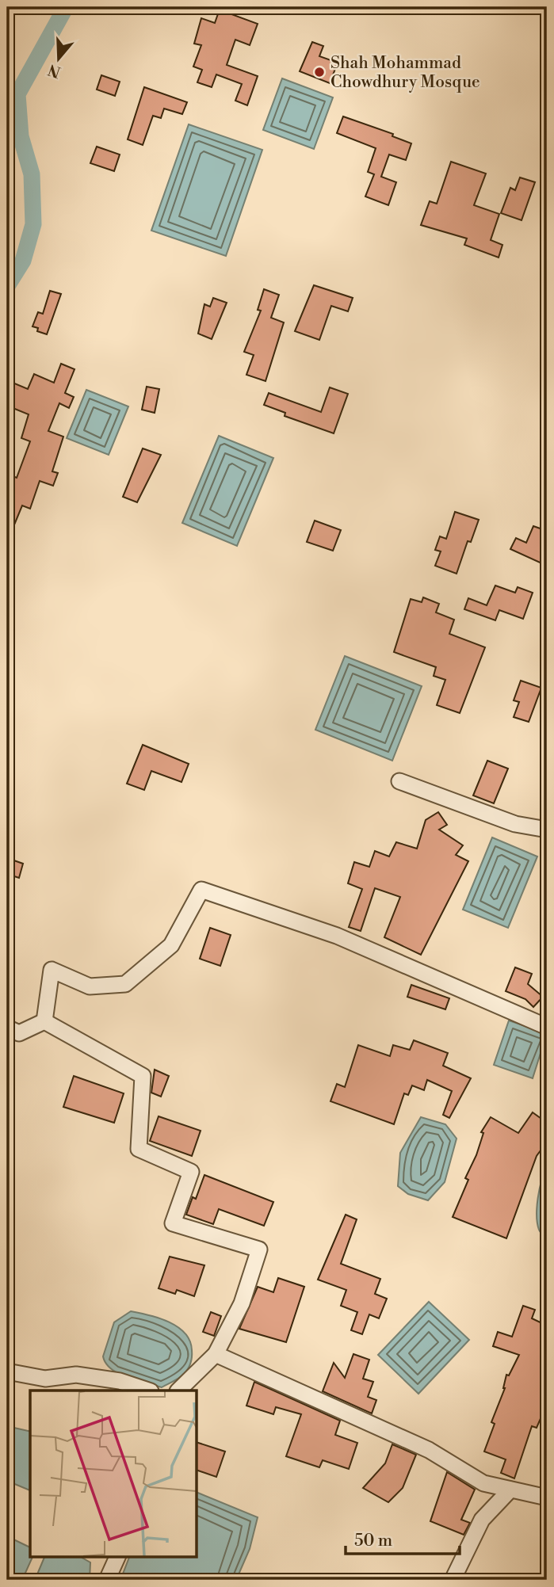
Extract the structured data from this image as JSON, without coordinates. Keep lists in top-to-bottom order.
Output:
{
  "places": ["Shah Mohammad Chowdhury Mosque"],
  "scale_bar": "50 m",
  "north": "bottom"
}
